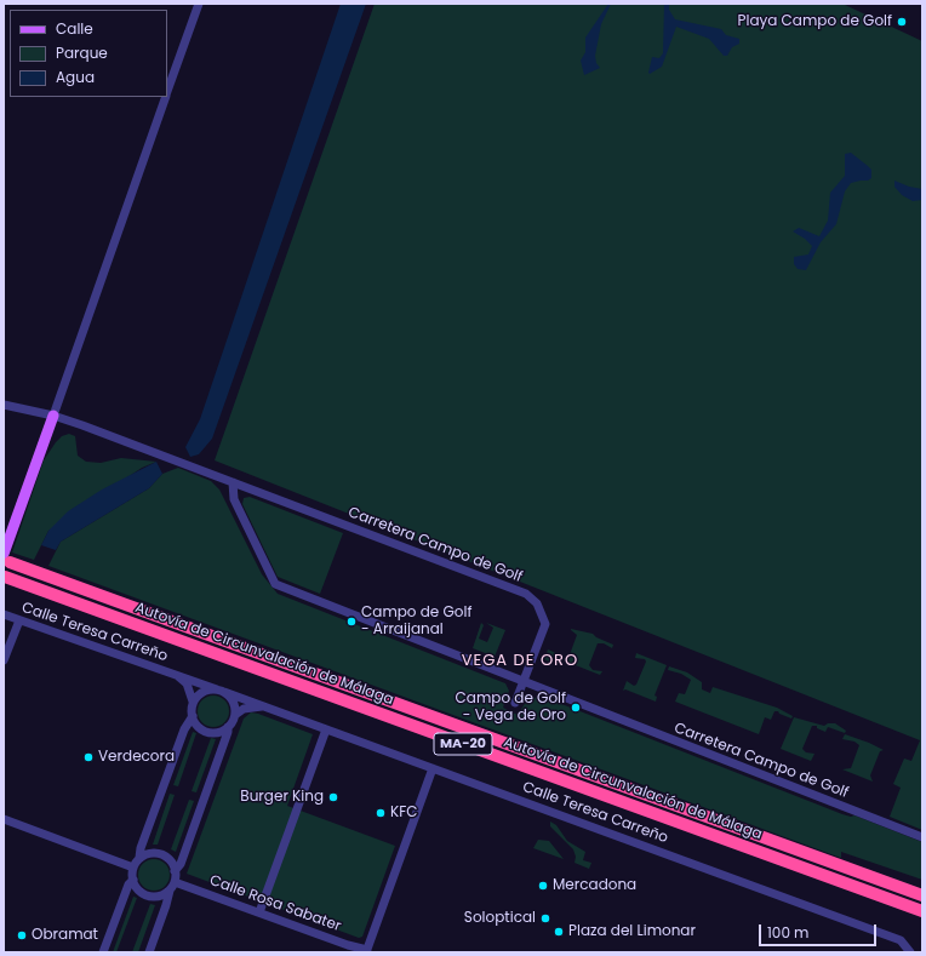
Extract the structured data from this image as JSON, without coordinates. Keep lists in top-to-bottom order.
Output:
{
  "streets": {
    "highway": ["Autovía de Circunvalación de Málaga", "MA-20"],
    "street": ["Carretera Campo de Golf", "Calle Teresa Carreño", "Calle Rosa Sabater"]
  },
  "districts": ["VEGA DE ORO"],
  "places": [
    "Playa Campo de Golf",
    "Campo de Golf - Arraijanal",
    "Campo de Golf - Vega de Oro",
    "Verdecora",
    "Burger King",
    "KFC",
    "Mercadona",
    "Soloptical",
    "Plaza del Limonar",
    "Obramat"
  ],
  "legend": ["Calle", "Parque", "Agua"],
  "scale_bar": "100 m"
}
